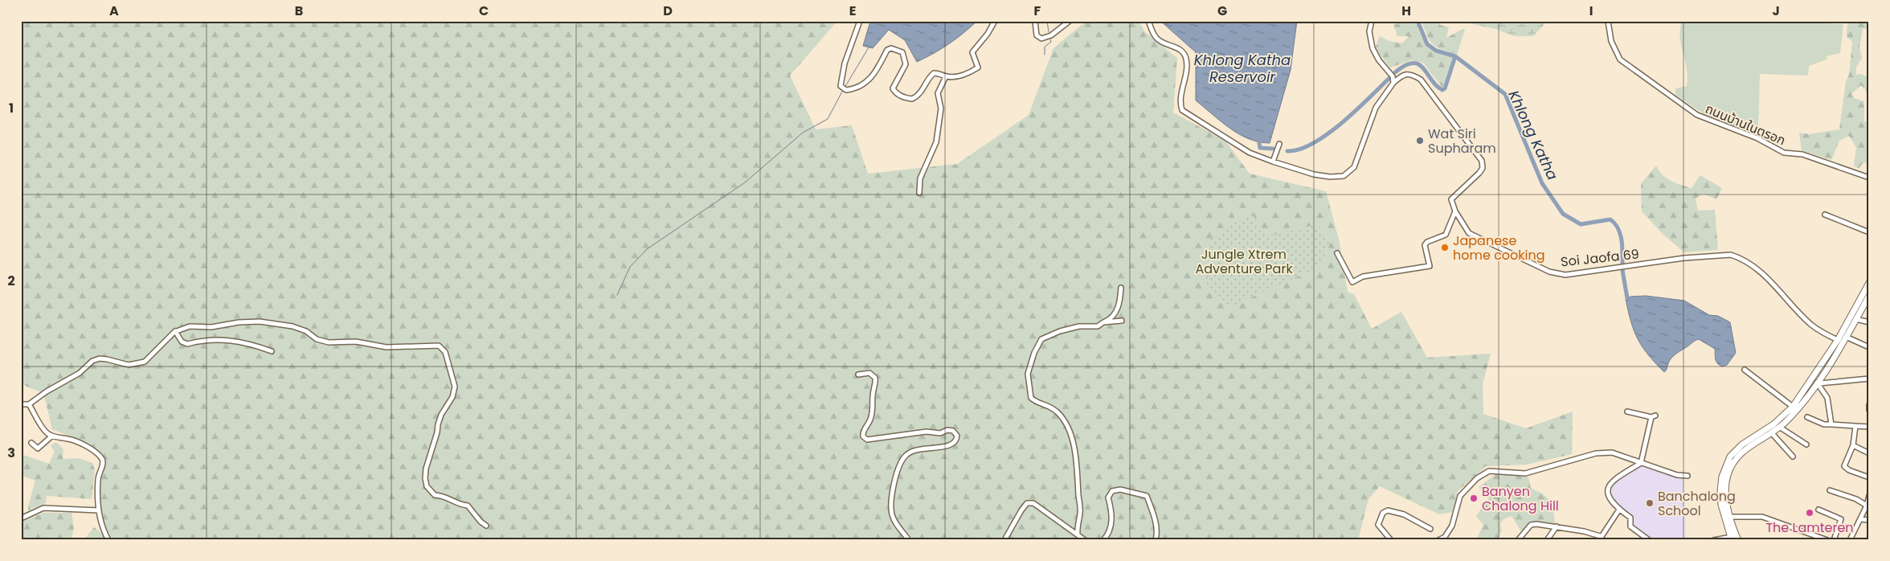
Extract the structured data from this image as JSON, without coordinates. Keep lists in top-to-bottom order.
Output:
{
  "streets": {
    "street": ["ถนนบ้านในตรอก", "Soi Jaofa 69"]
  },
  "water": ["Khlong Katha Reservoir", "Khlong Katha"],
  "parks": ["Jungle Xtrem Adventure Park"],
  "places": [
    "Wat Siri Supharam",
    "Japanese home cooking",
    "Banyen Chalong Hill",
    "Banchalong School",
    "The Lamteren"
  ],
  "grid": {
    "columns": [
      "A",
      "B",
      "C",
      "D",
      "E",
      "F",
      "G",
      "H",
      "I",
      "J"
    ],
    "rows": ["1", "2", "3"]
  }
}
